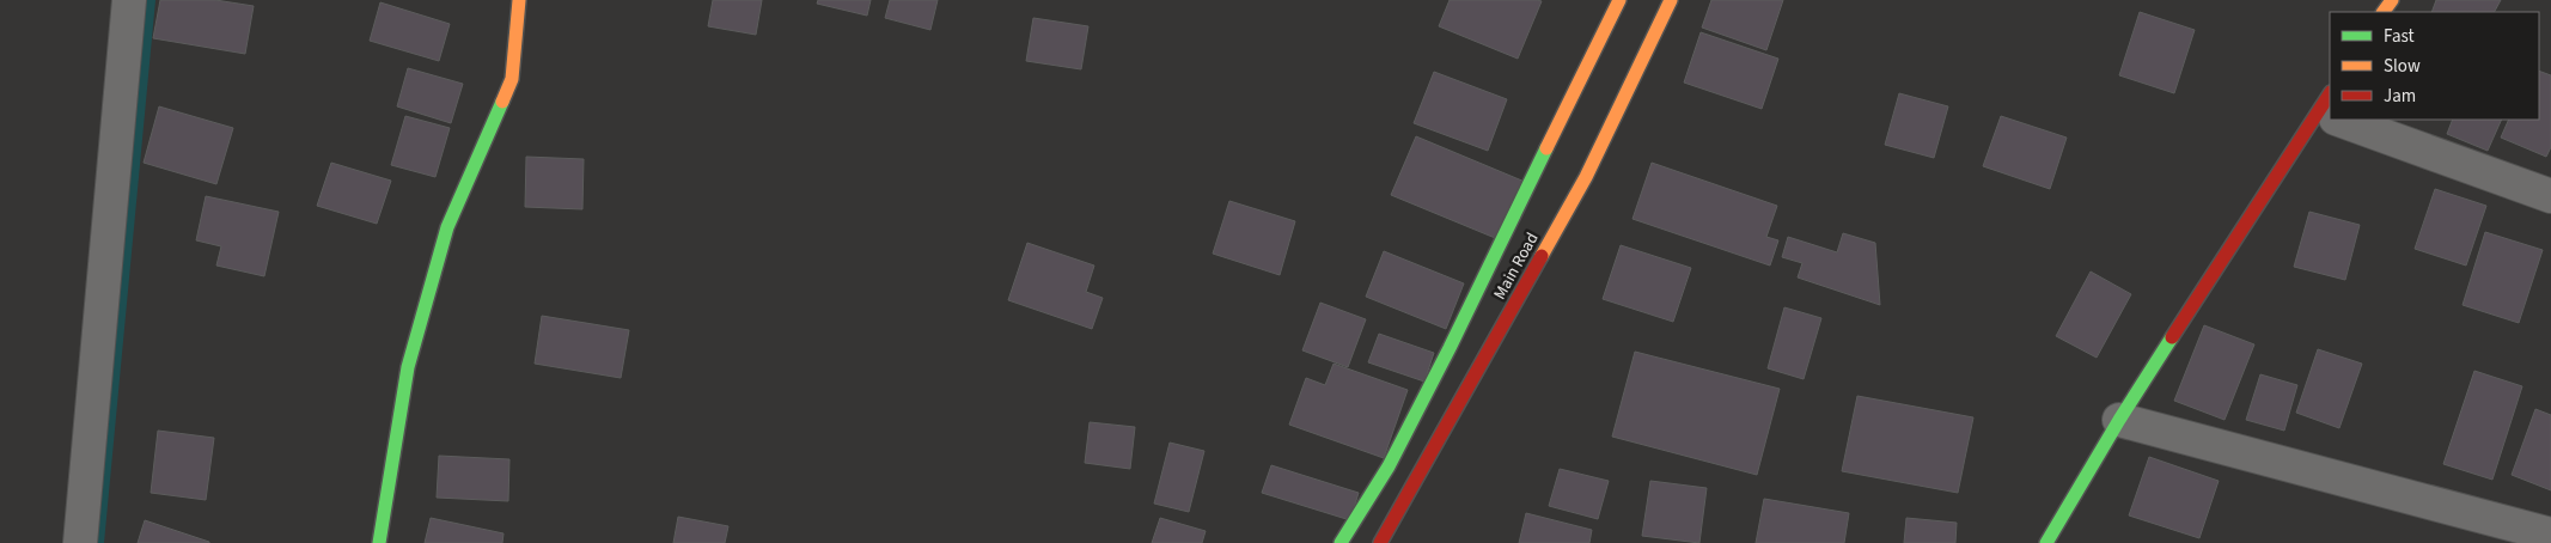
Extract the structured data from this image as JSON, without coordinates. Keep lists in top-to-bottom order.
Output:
{
  "streets": {
    "main road": ["Main Road"]
  },
  "legend": ["Fast", "Slow", "Jam"]
}
